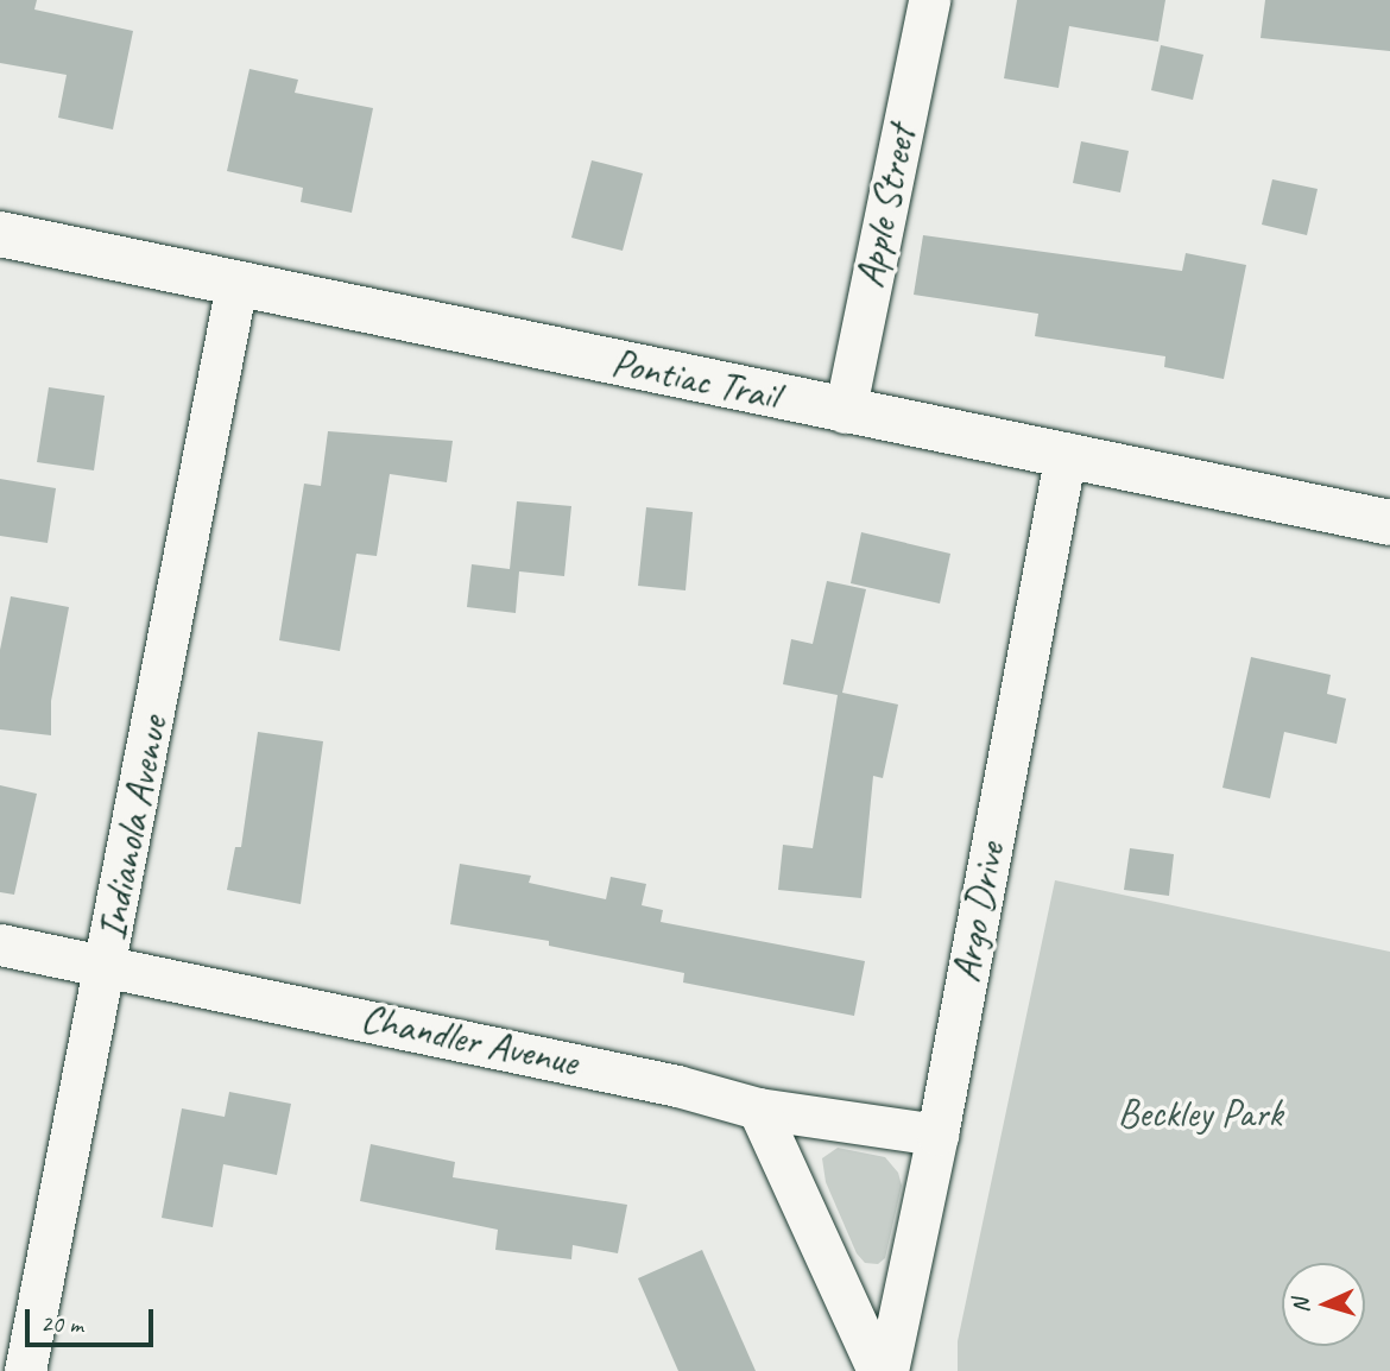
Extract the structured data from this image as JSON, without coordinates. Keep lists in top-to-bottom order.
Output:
{
  "streets": {
    "main road": ["Pontiac Trail"],
    "street": [
      "Apple Street",
      "Indianola Avenue",
      "Argo Drive",
      "Chandler Avenue"
    ]
  },
  "crossings": [
    ["Apple Street", "Pontiac Trail"],
    ["Pontiac Trail", "Indianola Avenue"],
    ["Pontiac Trail", "Argo Drive"],
    ["Indianola Avenue", "Chandler Avenue"],
    ["Argo Drive", "Chandler Avenue"]
  ],
  "parks": ["Beckley Park"],
  "scale_bar": "20 m",
  "north": "left"
}
